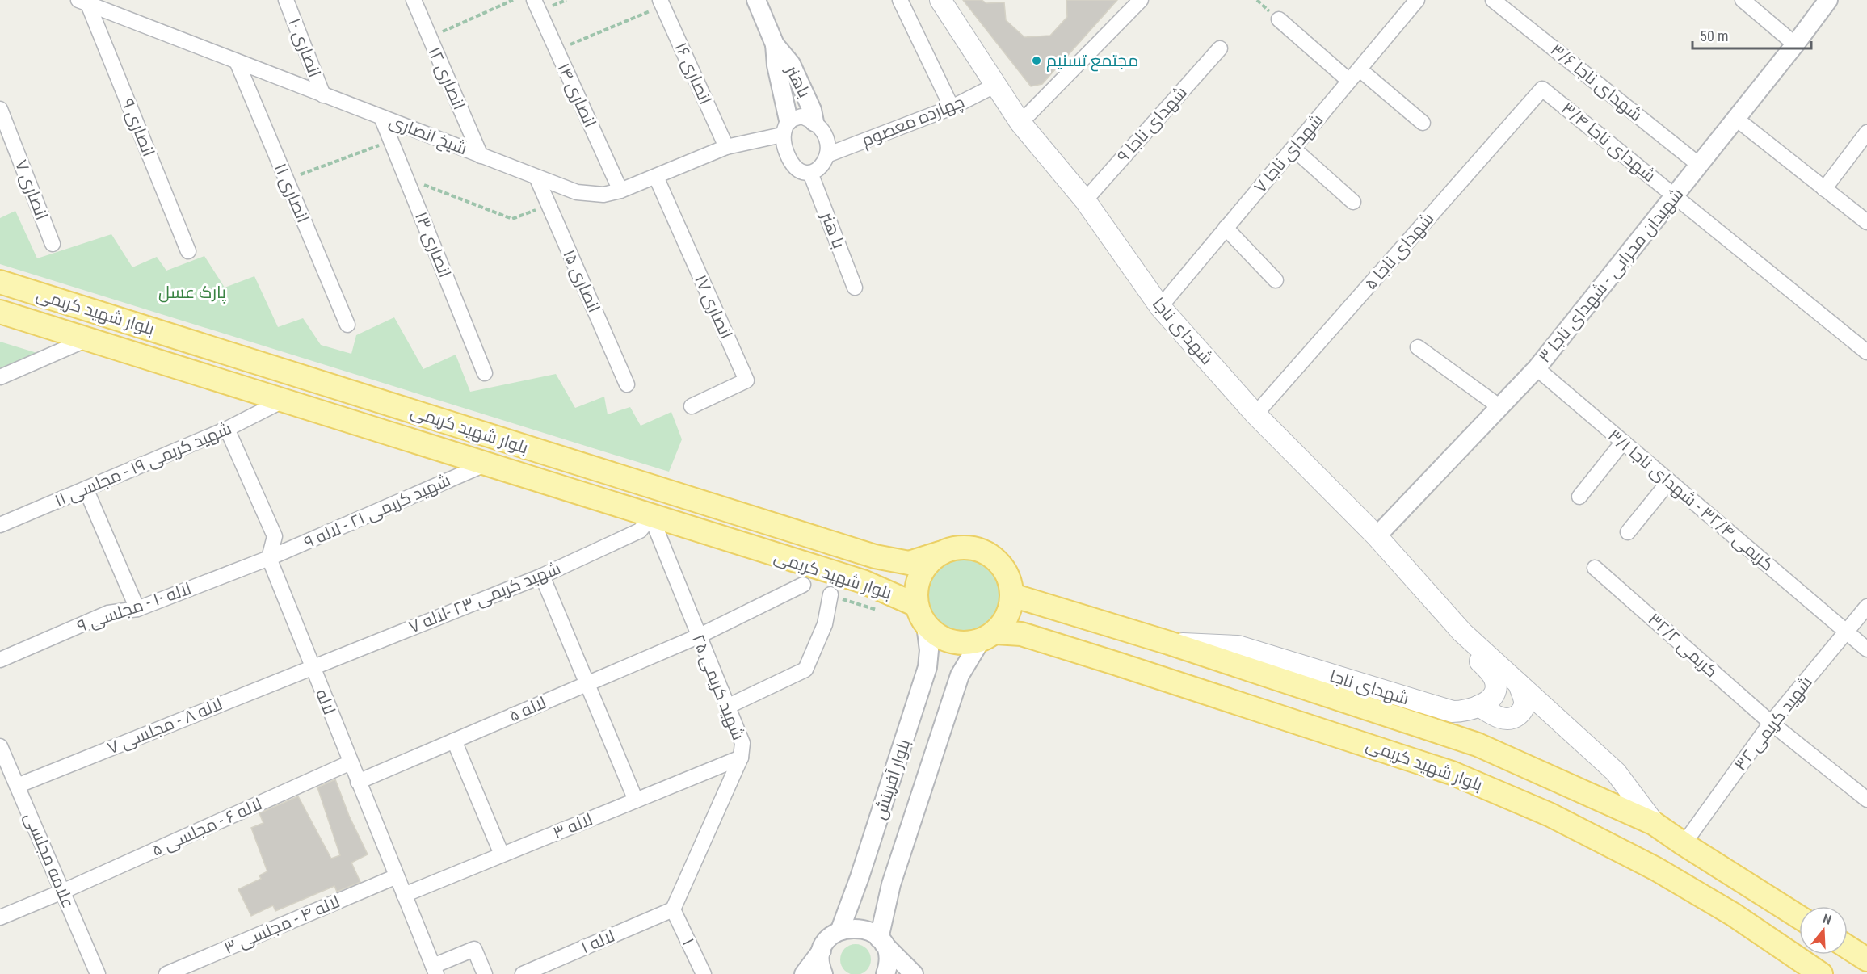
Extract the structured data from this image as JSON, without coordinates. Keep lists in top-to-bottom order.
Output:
{
  "streets": {
    "main road": ["بلوار شهید کریمی", "شهدای ناجا"],
    "street": [
      "انصاری ۱۰",
      "انصاری ۱۶",
      "انصاری ۱۲",
      "باهنر",
      "شهدای ناجا ۳/۶",
      "انصاری ۱۴",
      "چهارده معصوم",
      "شهدای ناجا ۹",
      "انصاری ۹",
      "شیخ انصاری",
      "شهدای ناجا ۳/۴",
      "شهدای ناجا ۷",
      "انصاری ۷",
      "انصاری ۱۱",
      "با هنر",
      "انصاری ۱۳",
      "شهدای ناجا ۵",
      "شهیدان محرابی - شهدای ناجا ۳",
      "انصاری ۱۵",
      "انصاری ۱۷",
      "شهید کریمی ۱۹ - مجلسی ۱۱",
      "کریمی ۳۲/۴ - شهدای ناجا ۳/۱",
      "شهید کریمی ۲۱ - لاله ۹",
      "شهید کریمی ۲۳ -لاله ۷",
      "لاله ۱۰ - مجلسی ۹",
      "کریمی ۳۲/۲",
      "شهید کریمی ۲۵",
      "لاله",
      "لاله ۵",
      "شهید کریمی ۳۲",
      "لاله ۸ - مجلسی ۷",
      "بلوار آفرینش",
      "لاله ۳",
      "لاله ۶ - مجلسی ۵",
      "علامه مجلسی",
      "لاله ۴ - مجلسی ۳",
      "لاله ۱",
      "۱"
    ]
  },
  "crossings": [
    ["انصاری ۱۰", "شیخ انصاری"],
    ["انصاری ۱۶", "شیخ انصاری"],
    ["انصاری ۱۲", "شیخ انصاری"],
    ["باهنر", "چهارده معصوم"],
    ["باهنر", "شیخ انصاری"],
    ["باهنر", "با هنر"],
    ["شهدای ناجا ۳/۶", "شهیدان محرابی - شهدای ناجا ۳"],
    ["انصاری ۱۴", "شیخ انصاری"],
    ["چهارده معصوم", "شیخ انصاری"],
    ["چهارده معصوم", "با هنر"],
    ["چهارده معصوم", "شهدای ناجا"],
    ["شهدای ناجا ۹", "شهدای ناجا"],
    ["انصاری ۹", "شیخ انصاری"],
    ["شیخ انصاری", "انصاری ۱۱"],
    ["شیخ انصاری", "با هنر"],
    ["شیخ انصاری", "انصاری ۱۳"],
    ["شیخ انصاری", "انصاری ۱۵"],
    ["شیخ انصاری", "انصاری ۱۷"],
    ["شهدای ناجا ۳/۴", "شهدای ناجا ۵"],
    ["شهدای ناجا ۳/۴", "شهیدان محرابی - شهدای ناجا ۳"],
    ["شهدای ناجا ۷", "شهدای ناجا"],
    ["شهدای ناجا ۵", "شهدای ناجا"],
    ["شهیدان محرابی - شهدای ناجا ۳", "شهدای ناجا"],
    ["شهیدان محرابی - شهدای ناجا ۳", "کریمی ۳۲/۴ - شهدای ناجا ۳/۱"],
    ["بلوار شهید کریمی", "شهدای ناجا"],
    ["بلوار شهید کریمی", "شهید کریمی ۱۹ - مجلسی ۱۱"],
    ["بلوار شهید کریمی", "شهید کریمی ۲۱ - لاله ۹"],
    ["بلوار شهید کریمی", "شهید کریمی ۲۳ -لاله ۷"],
    ["بلوار شهید کریمی", "شهید کریمی ۲۵"],
    ["بلوار شهید کریمی", "شهید کریمی ۳۲"],
    ["بلوار شهید کریمی", "بلوار آفرینش"],
    ["کریمی ۳۲/۴ - شهدای ناجا ۳/۱", "شهید کریمی ۳۲"],
    ["شهید کریمی ۲۱ - لاله ۹", "لاله ۱۰ - مجلسی ۹"],
    ["شهید کریمی ۲۱ - لاله ۹", "لاله"],
    ["شهید کریمی ۲۳ -لاله ۷", "شهید کریمی ۲۵"],
    ["شهید کریمی ۲۳ -لاله ۷", "لاله"],
    ["شهید کریمی ۲۳ -لاله ۷", "لاله ۸ - مجلسی ۷"],
    ["لاله ۱۰ - مجلسی ۹", "لاله"],
    ["کریمی ۳۲/۲", "شهید کریمی ۳۲"],
    ["شهید کریمی ۲۵", "لاله ۵"],
    ["شهید کریمی ۲۵", "لاله ۳"],
    ["شهید کریمی ۲۵", "لاله ۱"],
    ["شهید کریمی ۲۵", "۱"],
    ["لاله", "لاله ۵"],
    ["لاله", "لاله ۸ - مجلسی ۷"],
    ["لاله", "لاله ۳"],
    ["لاله", "لاله ۶ - مجلسی ۵"],
    ["لاله", "لاله ۴ - مجلسی ۳"],
    ["لاله ۸ - مجلسی ۷", "علامه مجلسی"],
    ["لاله ۶ - مجلسی ۵", "علامه مجلسی"],
    ["لاله ۱", "۱"]
  ],
  "parks": ["پارک عسل"],
  "places": ["مجتمع تسنیم"],
  "scale_bar": "50 m",
  "north": "top"
}
